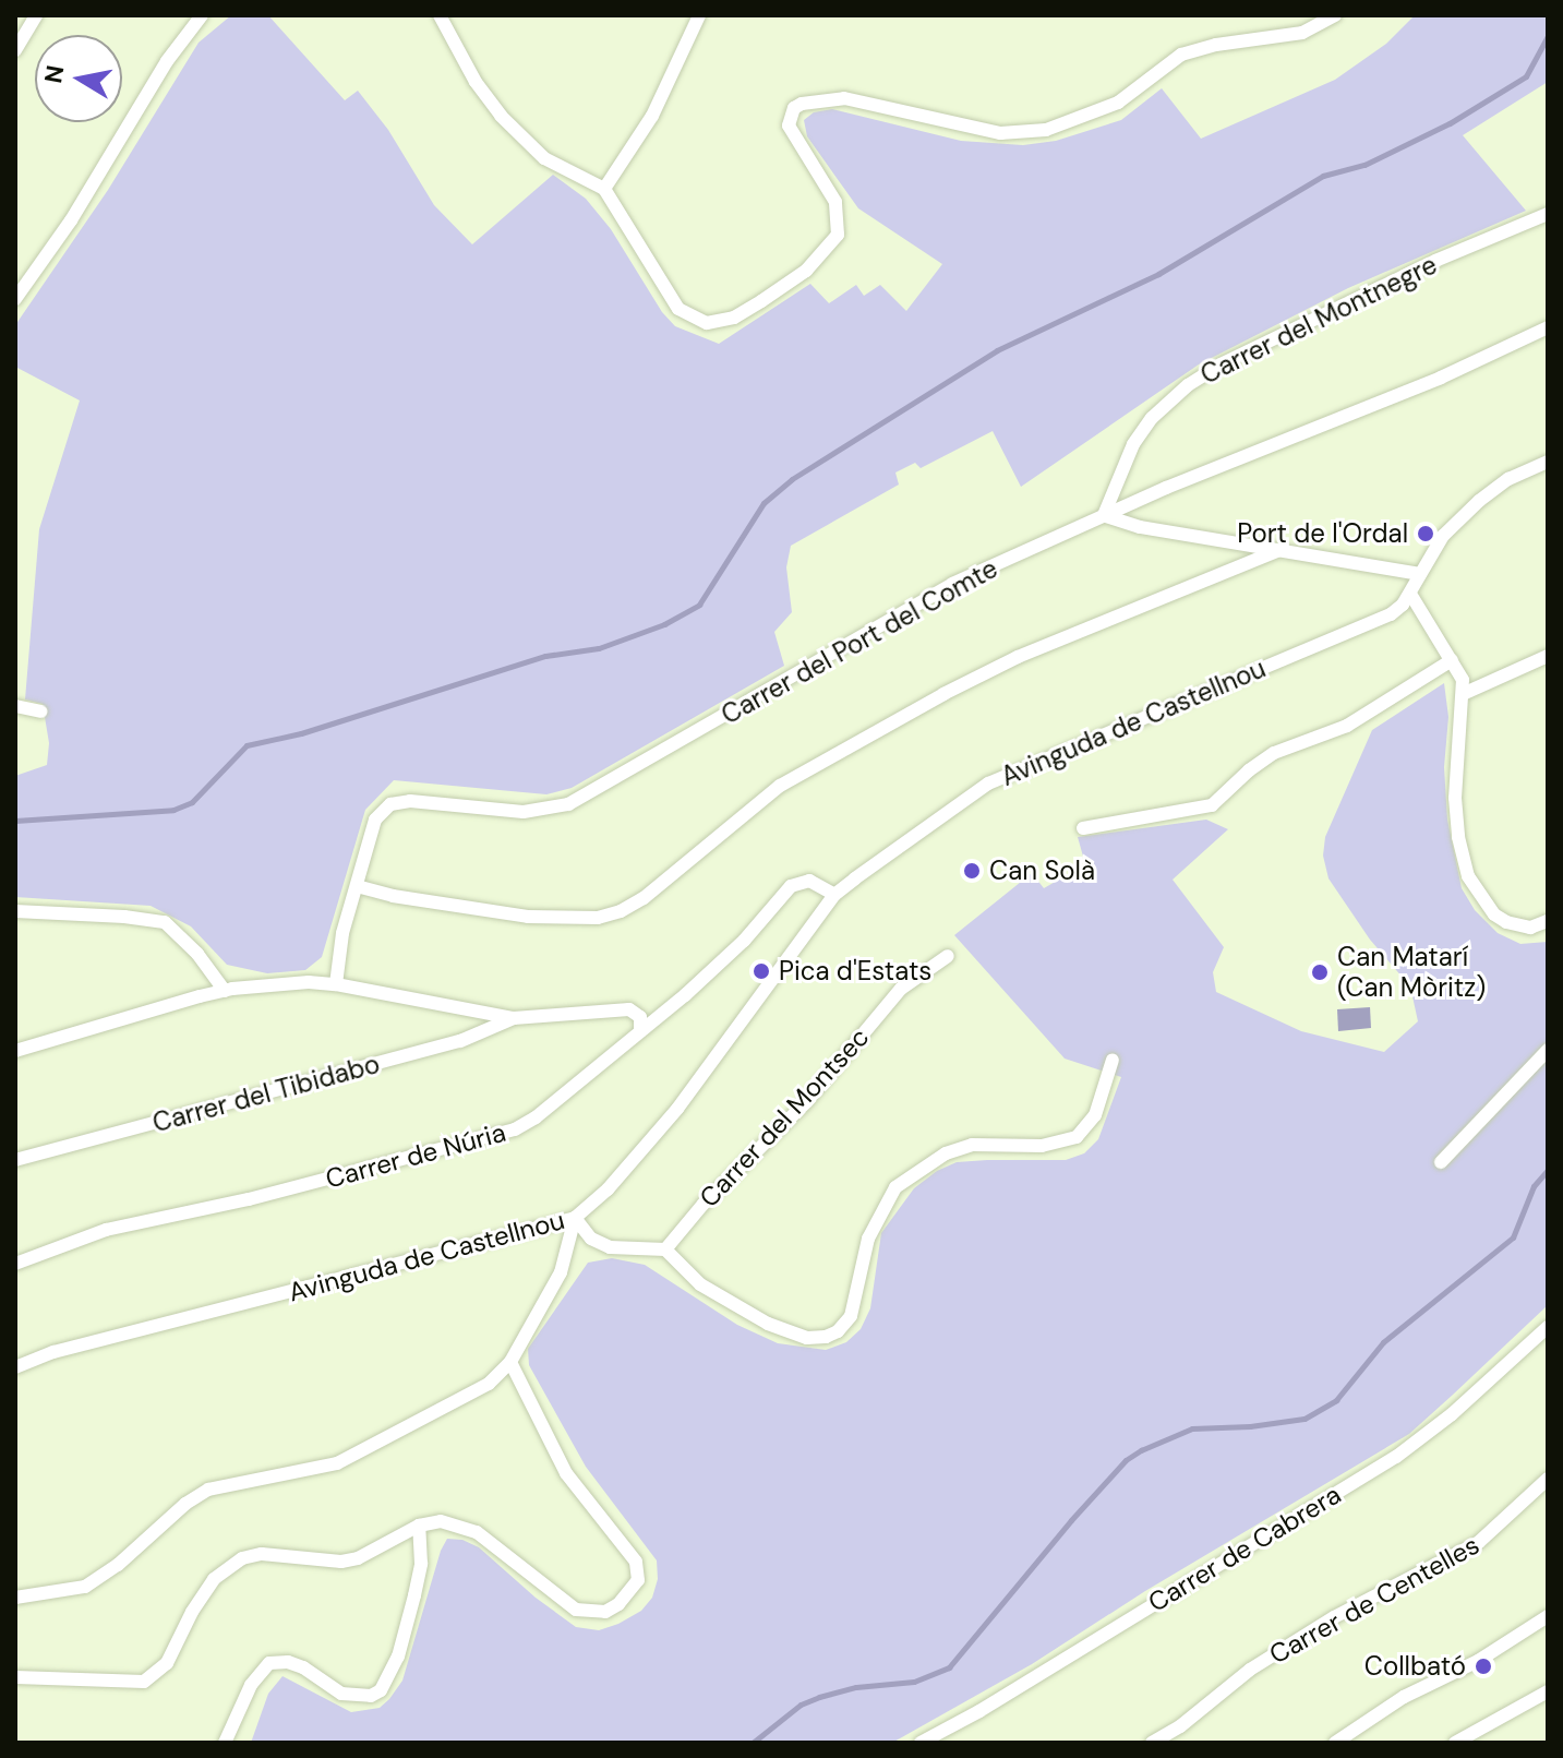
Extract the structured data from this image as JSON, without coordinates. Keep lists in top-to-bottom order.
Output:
{
  "streets": {
    "street": [
      "Carrer del Montnegre",
      "Carrer del Port del Comte",
      "Avinguda de Castellnou",
      "Carrer del Tibidabo",
      "Carrer del Montsec",
      "Carrer de Núria",
      "Carrer de Cabrera",
      "Carrer de Centelles"
    ]
  },
  "crossings": [
    ["Carrer del Montnegre", "Carrer del Port del Comte"],
    ["Avinguda de Castellnou", "Carrer de Núria"]
  ],
  "places": [
    "Port de l'Ordal",
    "Can Solà",
    "Pica d'Estats",
    "Can Matarí (Can Mòritz)",
    "Collbató"
  ],
  "north": "left"
}
